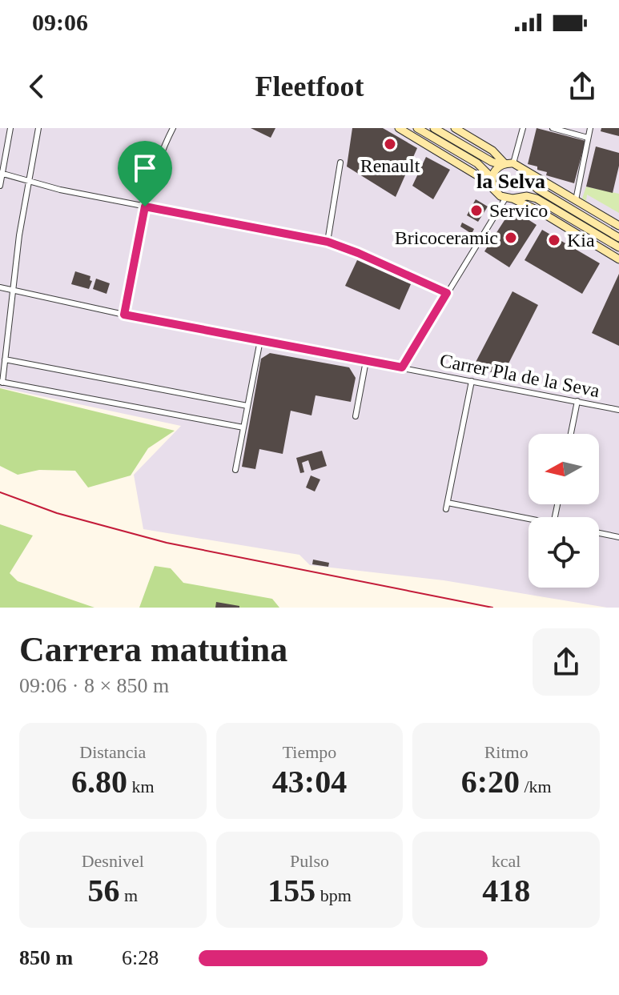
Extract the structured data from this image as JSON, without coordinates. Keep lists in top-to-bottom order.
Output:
{
  "streets": {
    "street": ["Carrer Pla de la Seva"]
  },
  "districts": ["la Selva"],
  "places": [
    "Renault",
    "Servico",
    "Bricoceramic",
    "Kia"
  ],
  "north": "left",
  "page": {
    "status": "09:06",
    "header": "Fleetfoot",
    "heading": ["Carrera matutina", "09:06 · 8 × 850 m"],
    "stats": [
      ["Distancia", "6.80 km"],
      ["Tiempo", "43:04"],
      ["Ritmo", "6:20 /km"],
      ["Desnivel", "56 m"],
      ["Pulso", "155 bpm"],
      ["kcal", "418"]
    ],
    "list": [
      {
        "name": "850 m",
        "note": "6:28"
      }
    ]
  }
}
